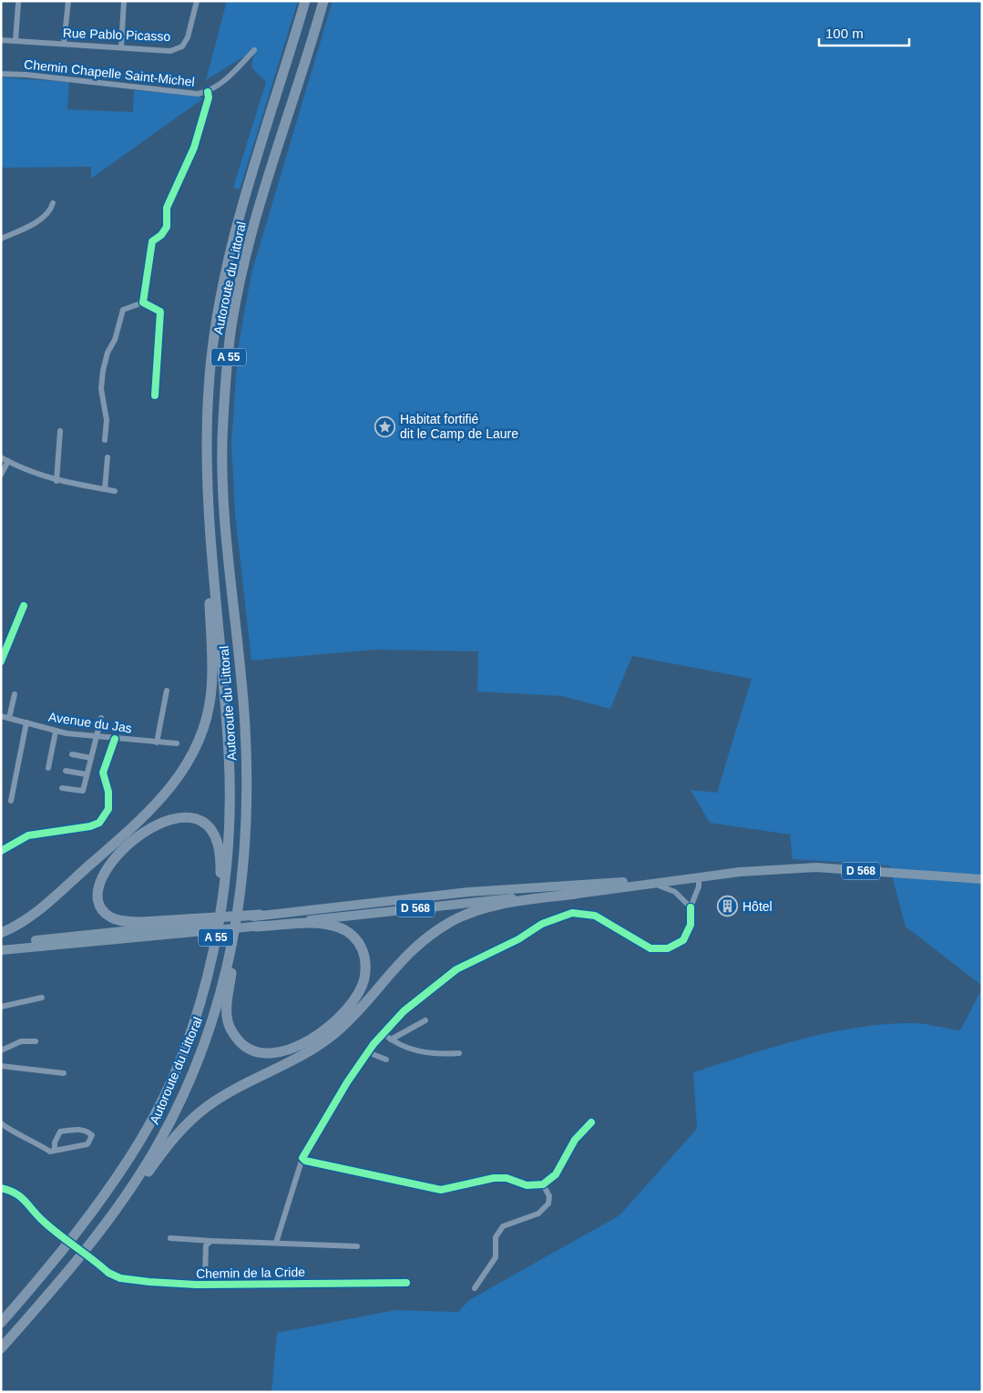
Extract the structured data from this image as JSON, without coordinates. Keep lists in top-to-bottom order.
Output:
{
  "streets": {
    "highway": ["Autoroute du Littoral", "A 55"],
    "main road": ["D 568"],
    "street": [
      "Rue Pablo Picasso",
      "Chemin Chapelle Saint-Michel",
      "Avenue du Jas",
      "Chemin de la Cride"
    ]
  },
  "places": {
    "place": ["Habitat fortifié dit le Camp de Laure"],
    "building": ["Hôtel"]
  },
  "scale_bar": "100 m"
}
